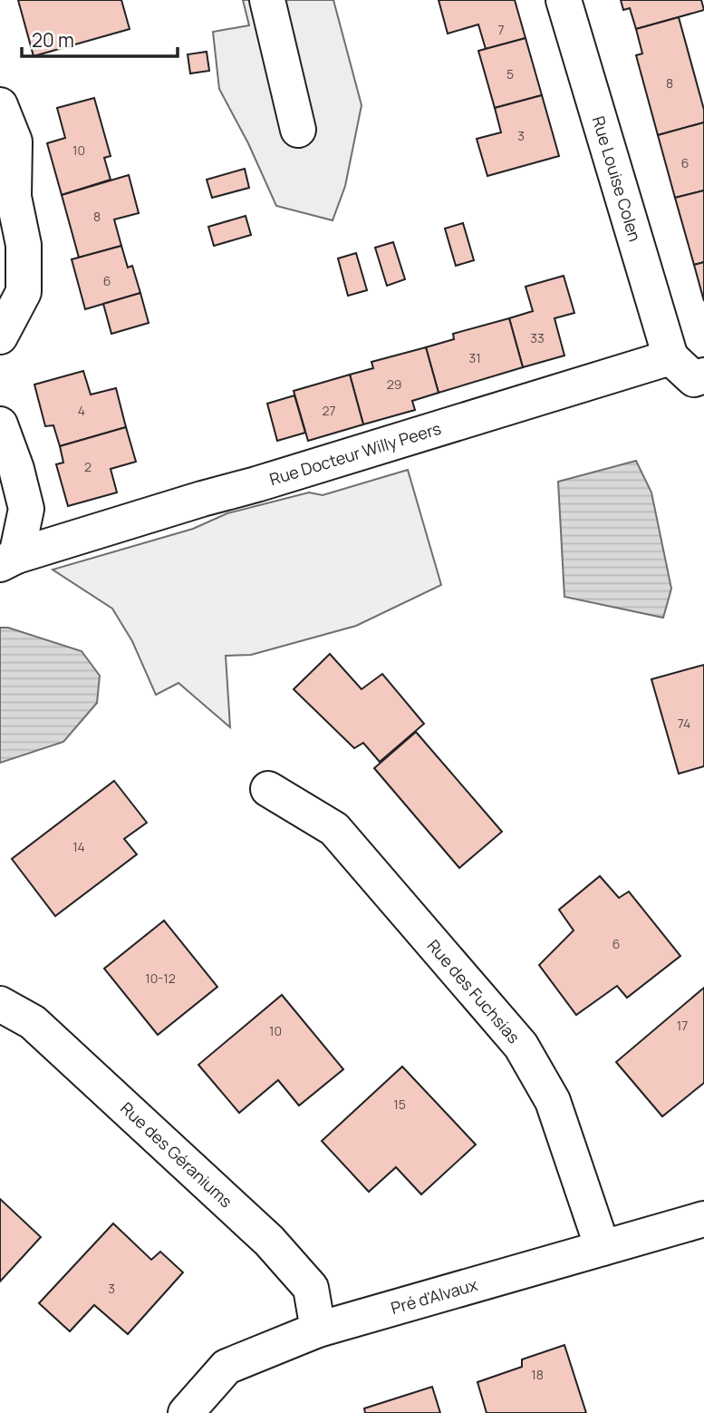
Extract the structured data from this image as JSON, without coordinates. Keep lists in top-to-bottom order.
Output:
{
  "streets": {
    "street": [
      "Rue Louise Colen",
      "Rue Docteur Willy Peers",
      "Rue des Fuchsias",
      "Rue des Géraniums",
      "Pré d'Alvaux"
    ]
  },
  "crossings": [
    ["Rue Louise Colen", "Rue Docteur Willy Peers"],
    ["Rue des Fuchsias", "Pré d'Alvaux"],
    ["Rue des Géraniums", "Pré d'Alvaux"]
  ],
  "house_numbers": [
    "7",
    "5",
    "8",
    "3",
    "10",
    "6",
    "8",
    "6",
    "33",
    "31",
    "29",
    "4",
    "27",
    "2",
    "74",
    "14",
    "6",
    "10-12",
    "17",
    "10",
    "15",
    "3",
    "18"
  ],
  "scale_bar": "20 m"
}
